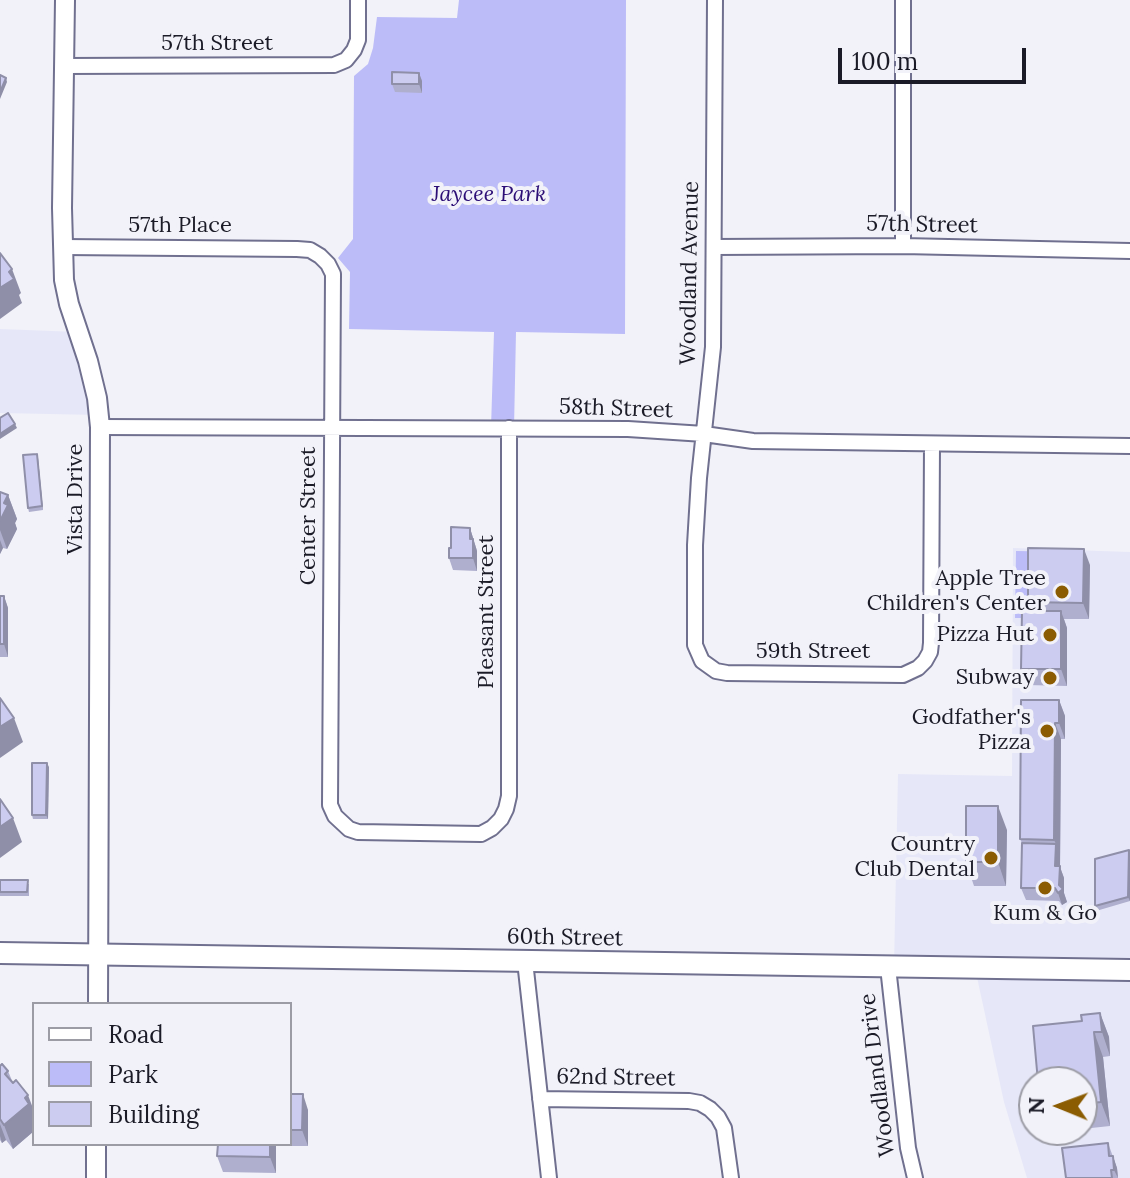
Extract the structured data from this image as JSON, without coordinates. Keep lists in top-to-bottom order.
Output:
{
  "streets": {
    "main road": ["60th Street"],
    "street": [
      "57th Street",
      "57th Place",
      "Woodland Avenue",
      "58th Street",
      "Vista Drive",
      "Center Street",
      "Pleasant Street",
      "59th Street",
      "Woodland Drive",
      "62nd Street"
    ]
  },
  "crossings": [
    ["57th Street", "Woodland Avenue"],
    ["57th Street", "Vista Drive"],
    ["57th Place", "Vista Drive"],
    ["57th Place", "Center Street"],
    ["Woodland Avenue", "58th Street"],
    ["Woodland Avenue", "59th Street"],
    ["58th Street", "Vista Drive"],
    ["58th Street", "Center Street"],
    ["58th Street", "Pleasant Street"],
    ["58th Street", "59th Street"],
    ["Vista Drive", "60th Street"],
    ["Center Street", "Pleasant Street"],
    ["60th Street", "Woodland Drive"]
  ],
  "parks": ["Jaycee Park"],
  "places": [
    "Apple Tree Children's Center",
    "Pizza Hut",
    "Subway",
    "Godfather's Pizza",
    "Country Club Dental",
    "Kum & Go"
  ],
  "legend": ["Road", "Park", "Building"],
  "scale_bar": "100 m",
  "north": "left"
}
